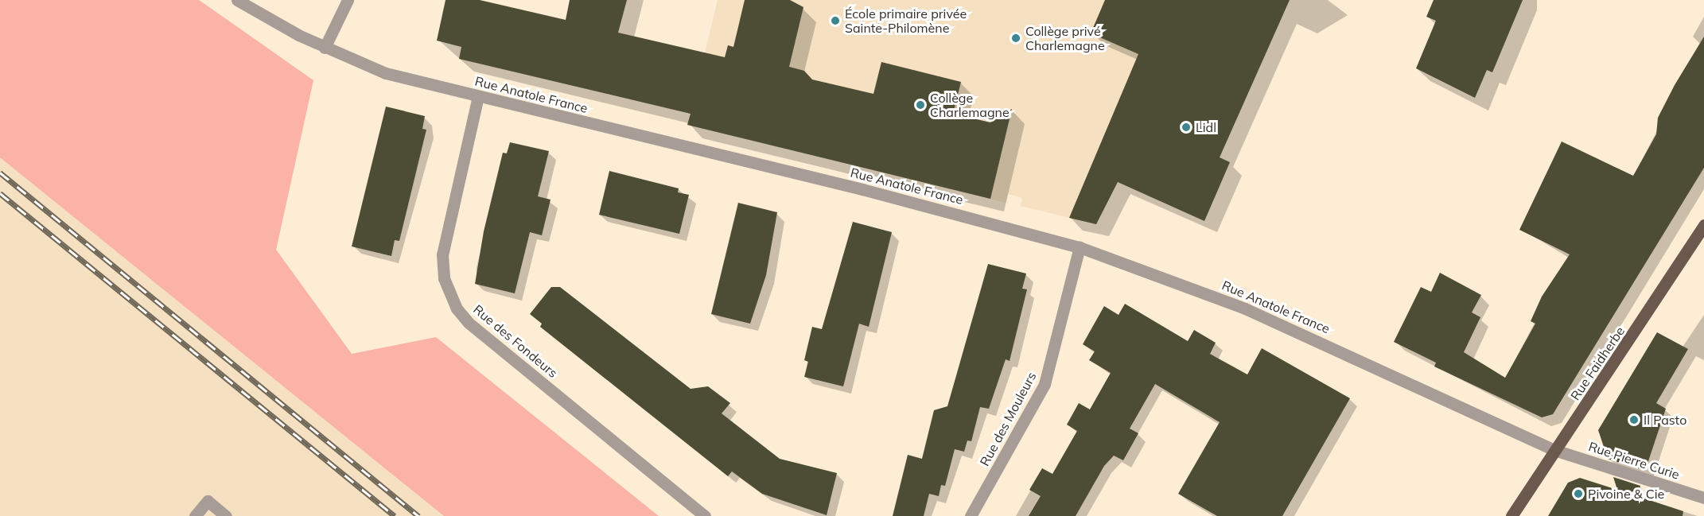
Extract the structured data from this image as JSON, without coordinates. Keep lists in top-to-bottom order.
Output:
{
  "streets": {
    "main road": ["Rue Faidherbe"],
    "street": [
      "Rue Anatole France",
      "Rue des Fondeurs",
      "Rue des Mouleurs",
      "Rue Pierre Curie"
    ]
  },
  "crossings": [
    ["Rue Anatole France", "Rue des Fondeurs"],
    ["Rue Anatole France", "Rue Faidherbe"],
    ["Rue Anatole France", "Rue des Mouleurs"],
    ["Rue Anatole France", "Rue Pierre Curie"],
    ["Rue Faidherbe", "Rue Pierre Curie"]
  ],
  "places": [
    "École primaire privée Sainte-Philomène",
    "Collège privé Charlemagne",
    "Collège Charlemagne",
    "Lidl",
    "Il Pasto",
    "Pivoine & Cie"
  ]
}
